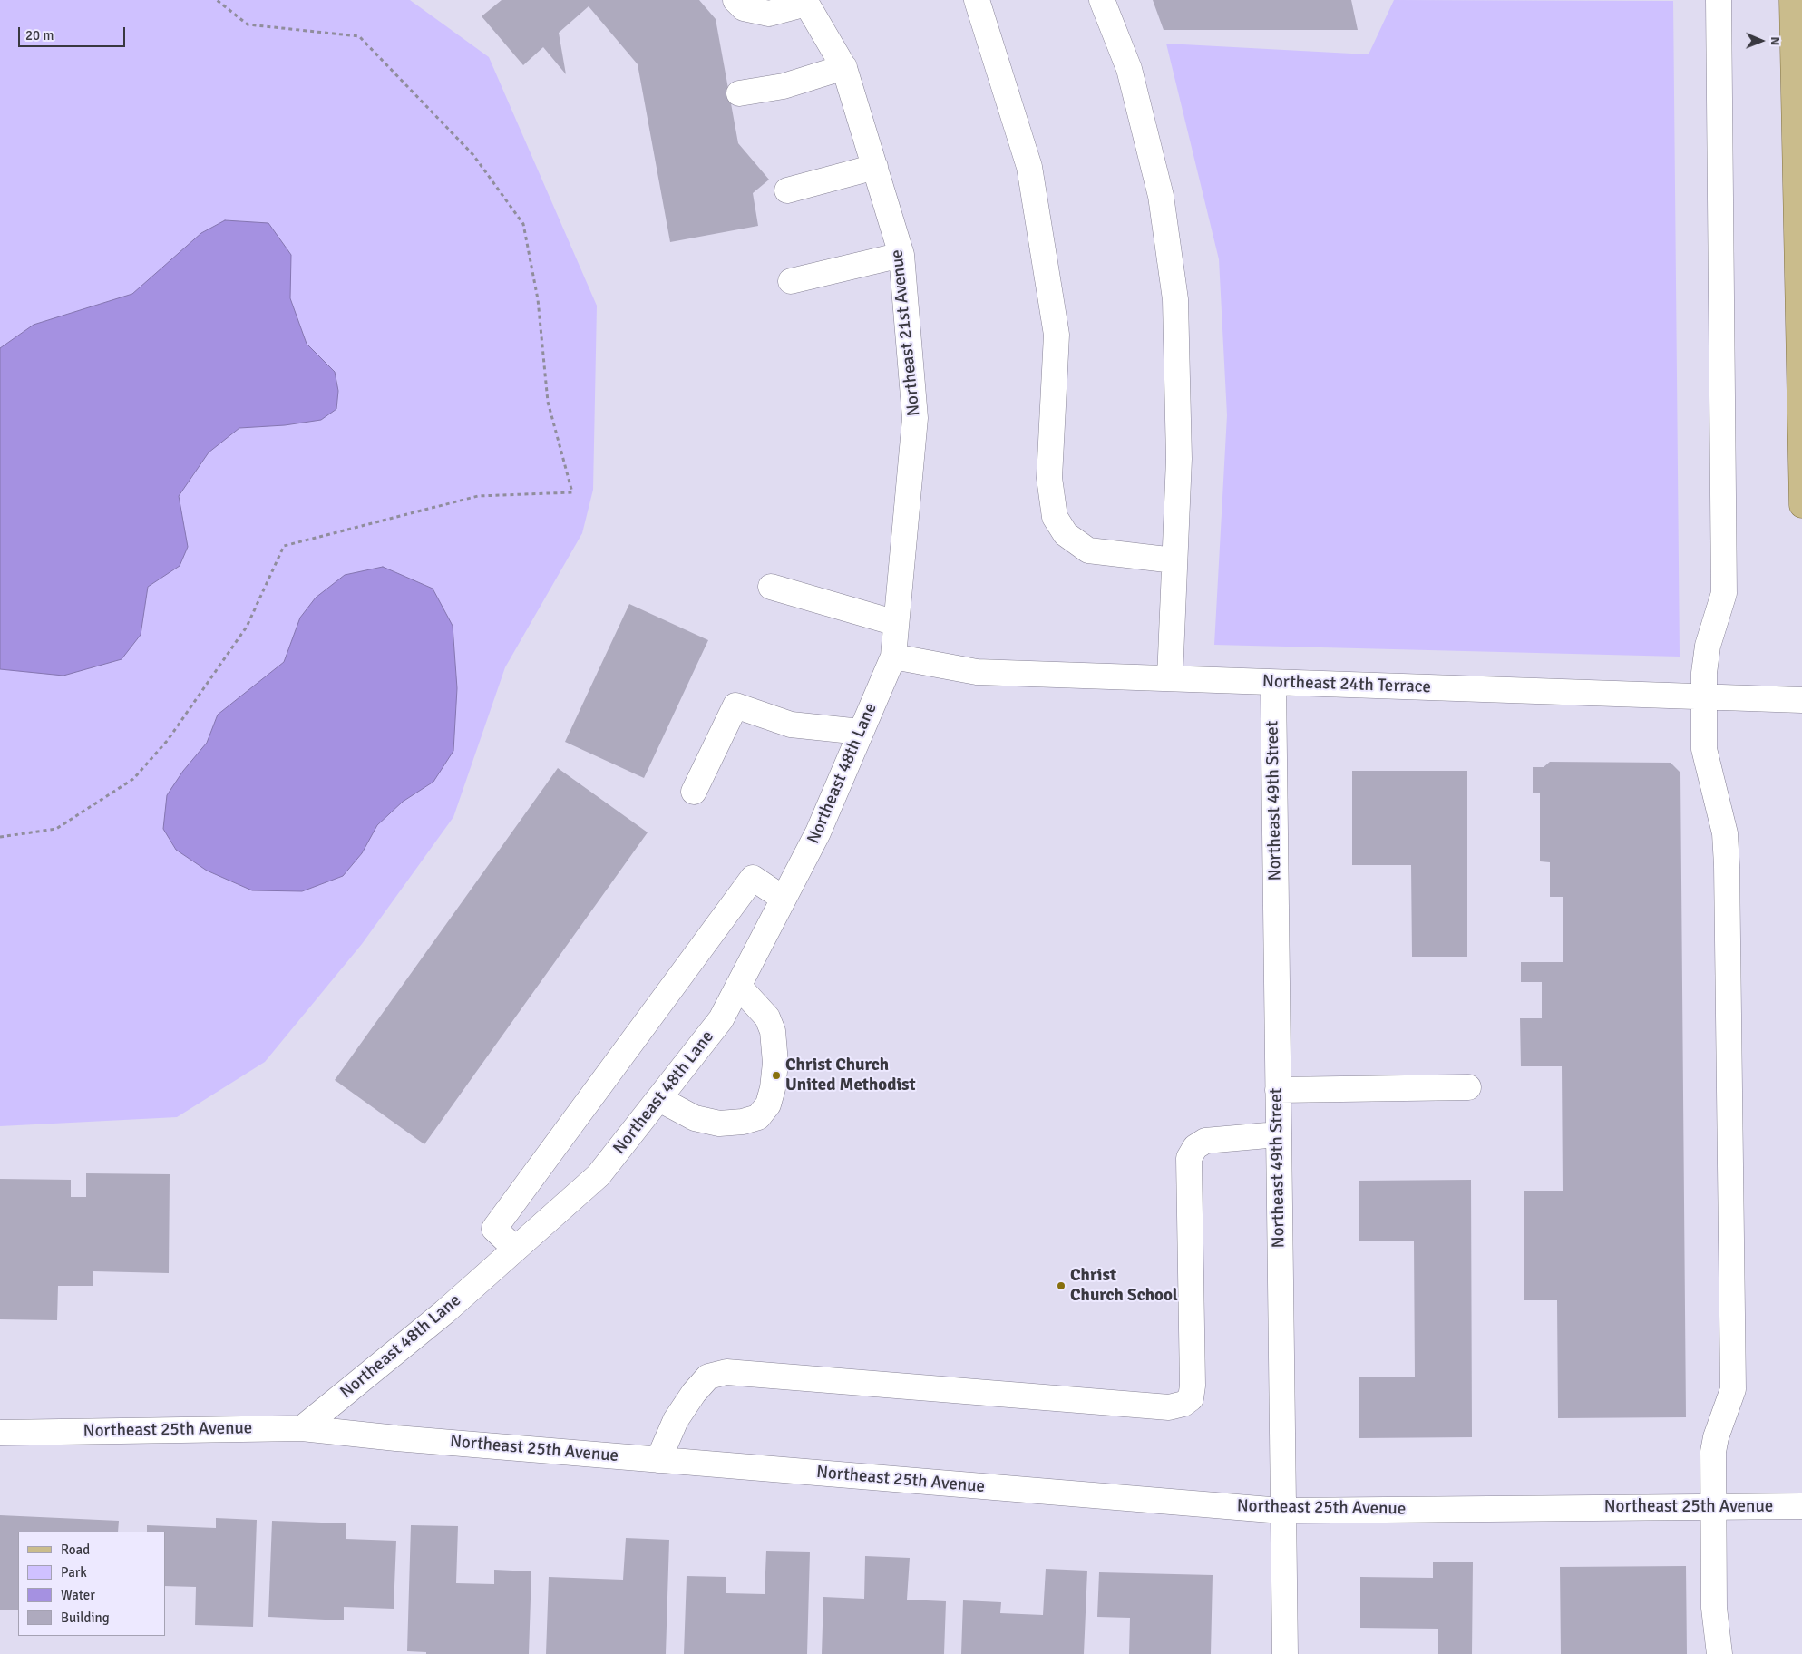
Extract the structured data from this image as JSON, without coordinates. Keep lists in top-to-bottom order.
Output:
{
  "streets": {
    "street": [
      "Northeast 21st Avenue",
      "Northeast 24th Terrace",
      "Northeast 48th Lane",
      "Northeast 49th Street",
      "Northeast 25th Avenue"
    ]
  },
  "crossings": [
    ["Northeast 21st Avenue", "Northeast 24th Terrace"],
    ["Northeast 21st Avenue", "Northeast 48th Lane"],
    ["Northeast 24th Terrace", "Northeast 48th Lane"],
    ["Northeast 24th Terrace", "Northeast 49th Street"],
    ["Northeast 48th Lane", "Northeast 25th Avenue"],
    ["Northeast 49th Street", "Northeast 25th Avenue"]
  ],
  "places": ["Christ Church United Methodist", "Christ Church School"],
  "legend": [
    "Road",
    "Park",
    "Water",
    "Building"
  ],
  "scale_bar": "20 m",
  "north": "right"
}
